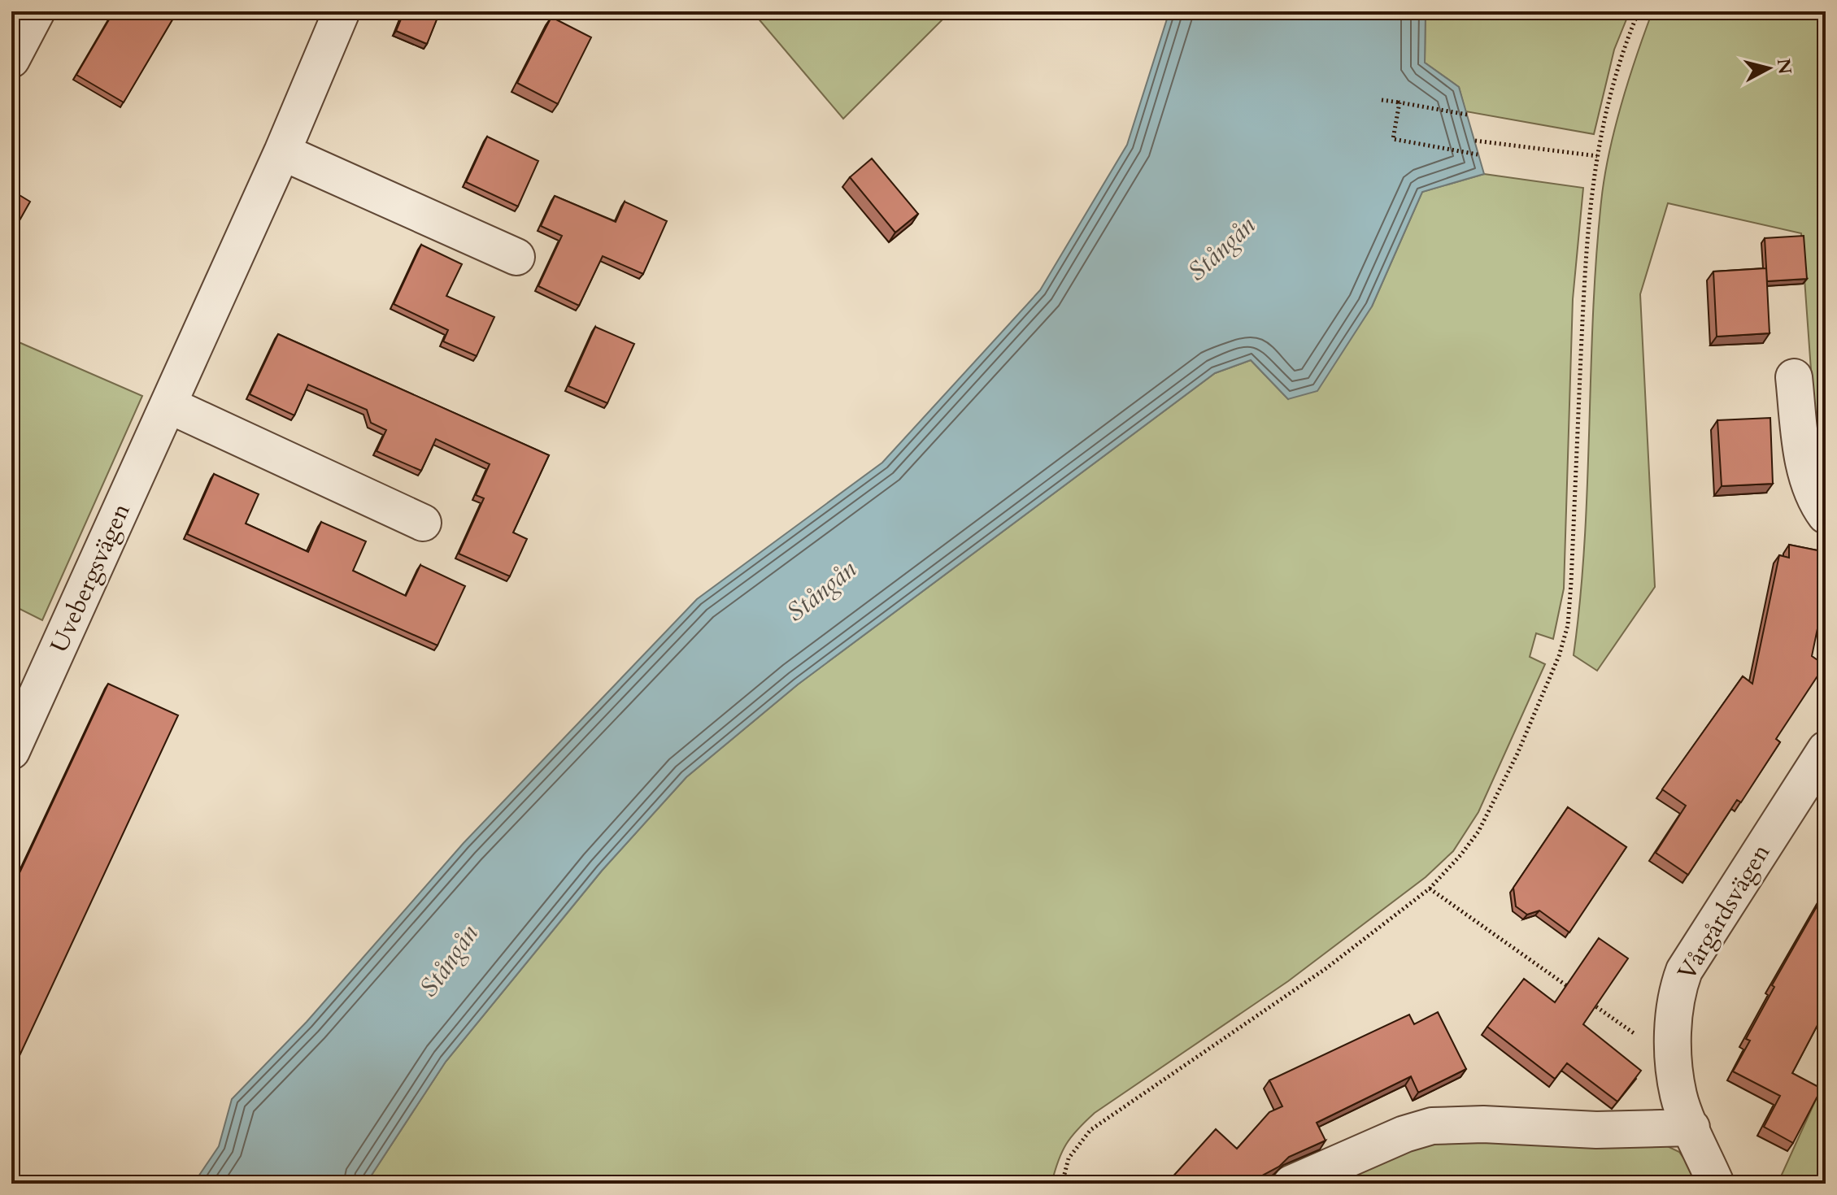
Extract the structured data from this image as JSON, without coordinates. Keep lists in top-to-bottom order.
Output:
{
  "streets": {
    "street": ["Uvebergsvägen", "Vårgårdsvägen"]
  },
  "water": ["Stångån"],
  "north": "right"
}
